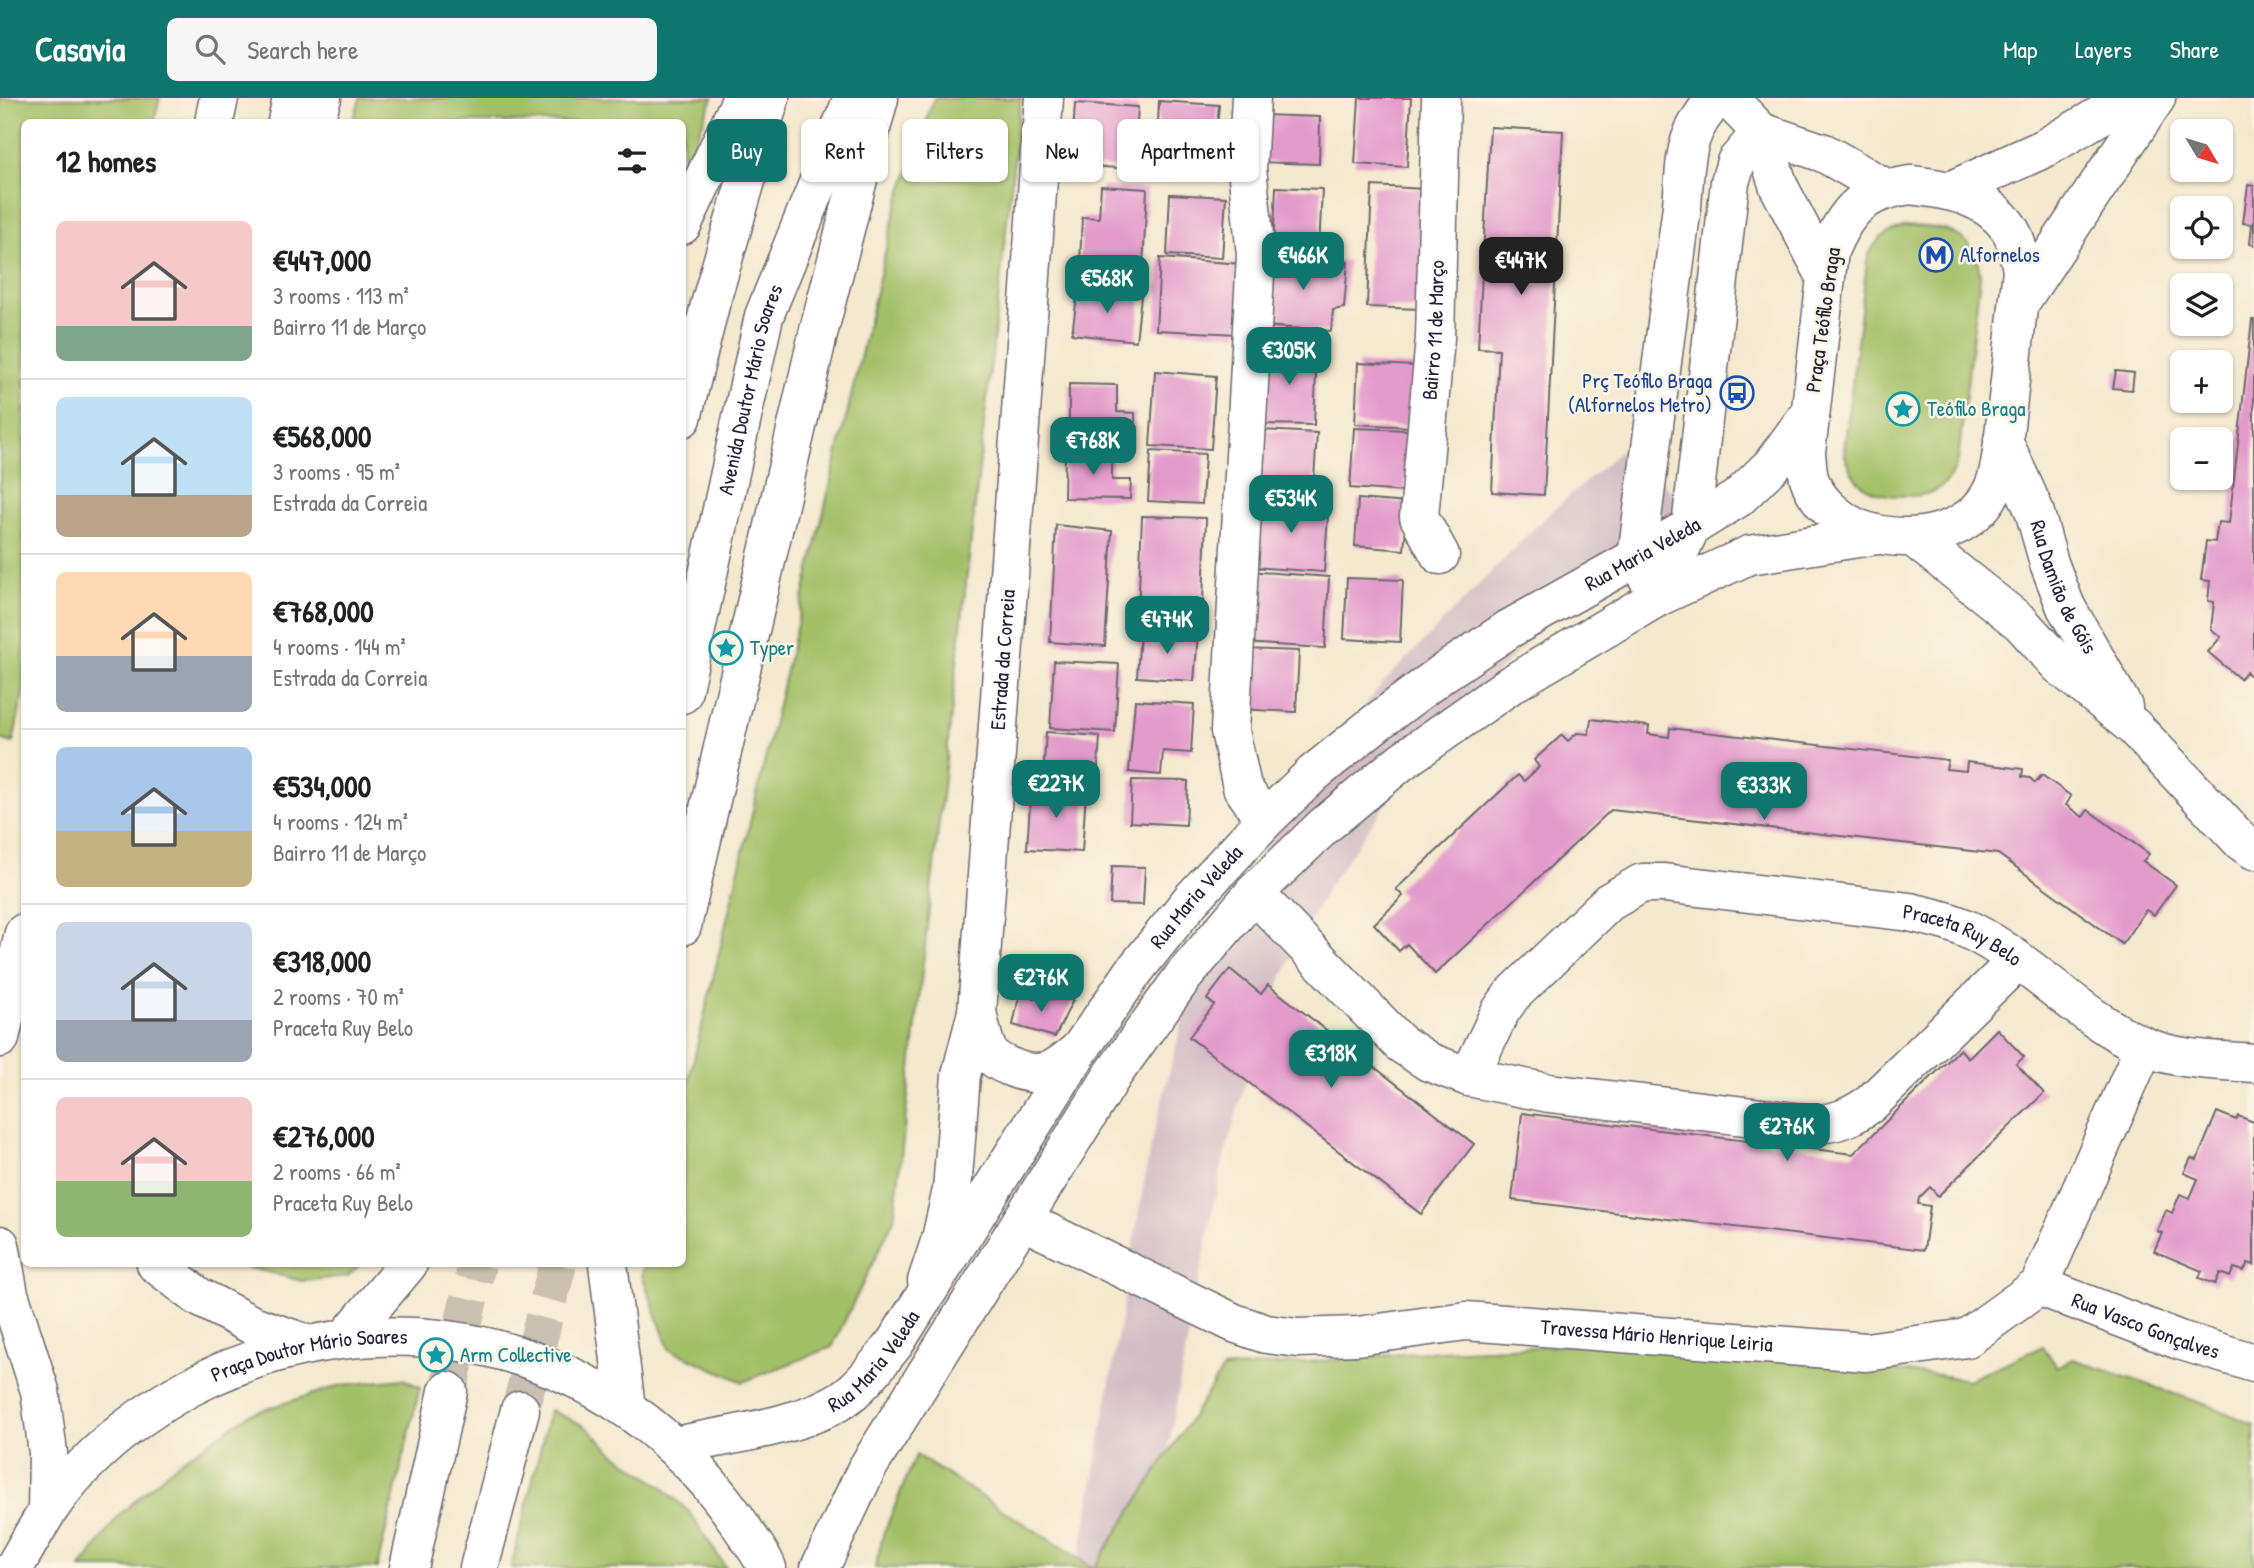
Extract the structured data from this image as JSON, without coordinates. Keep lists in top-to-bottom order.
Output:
{
  "streets": {
    "main road": [
      "Praça Teófilo Braga",
      "Bairro 11 de Março",
      "Avenida Doutor Mário Soares",
      "Rua Maria Veleda",
      "Rua Damião de Góis",
      "Estrada da Correia",
      "Praceta Ruy Belo",
      "Rua Vasco Gonçalves",
      "Travessa Mário Henrique Leiria",
      "Praça Doutor Mário Soares"
    ]
  },
  "crossings": [
    ["Praça Teófilo Braga", "Rua Maria Veleda"],
    ["Praça Teófilo Braga", "Rua Damião de Góis"],
    ["Rua Maria Veleda", "Estrada da Correia"],
    ["Rua Maria Veleda", "Travessa Mário Henrique Leiria"],
    ["Rua Maria Veleda", "Praça Doutor Mário Soares"],
    ["Rua Vasco Gonçalves", "Travessa Mário Henrique Leiria"]
  ],
  "places": {
    "metro station": ["Alfornelos"],
    "bus stop": ["Prç Teófilo Braga (Alfornelos Metro)"],
    "place": ["Teófilo Braga", "Typer", "Arm Collective"]
  },
  "north": "bottom right",
  "page": {
    "header": "Casavia",
    "search": "Search here",
    "nav": ["Map", "Layers", "Share"],
    "map_buttons": ["+", "−"],
    "chip": [
      "Buy",
      "Rent",
      "Filters",
      "New",
      "Apartment"
    ],
    "heading": "12 homes",
    "list": [
      {
        "name": "€447,000",
        "note": "3 rooms · 113 m² · Bairro 11 de Março"
      },
      {
        "name": "€568,000",
        "note": "3 rooms · 95 m² · Estrada da Correia"
      },
      {
        "name": "€768,000",
        "note": "4 rooms · 144 m² · Estrada da Correia"
      },
      {
        "name": "€534,000",
        "note": "4 rooms · 124 m² · Bairro 11 de Março"
      },
      {
        "name": "€318,000",
        "note": "2 rooms · 70 m² · Praceta Ruy Belo"
      },
      {
        "name": "€276,000",
        "note": "2 rooms · 66 m² · Praceta Ruy Belo"
      }
    ],
    "price": [
      "€466K",
      "€447K",
      "€568K",
      "€305K",
      "€768K",
      "€534K",
      "€474K",
      "€227K",
      "€333K",
      "€276K",
      "€318K",
      "€276K"
    ]
  }
}
